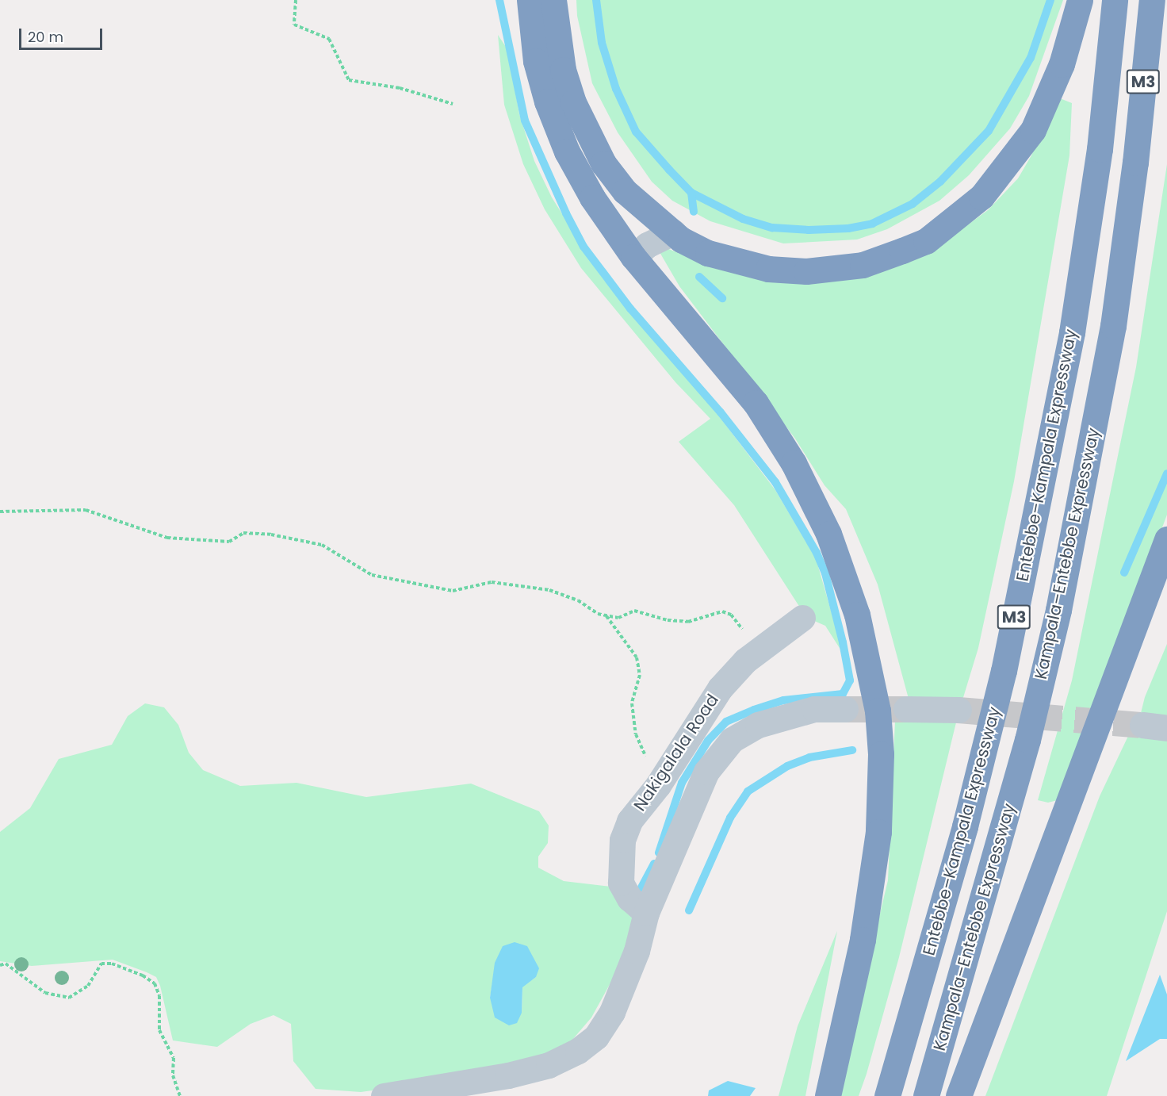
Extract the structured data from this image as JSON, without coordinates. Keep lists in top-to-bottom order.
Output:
{
  "streets": {
    "highway": ["M3", "Entebbe–Kampala Expressway", "Kampala–Entebbe Expressway"],
    "street": ["Nakigalala Road"]
  },
  "scale_bar": "20 m"
}
